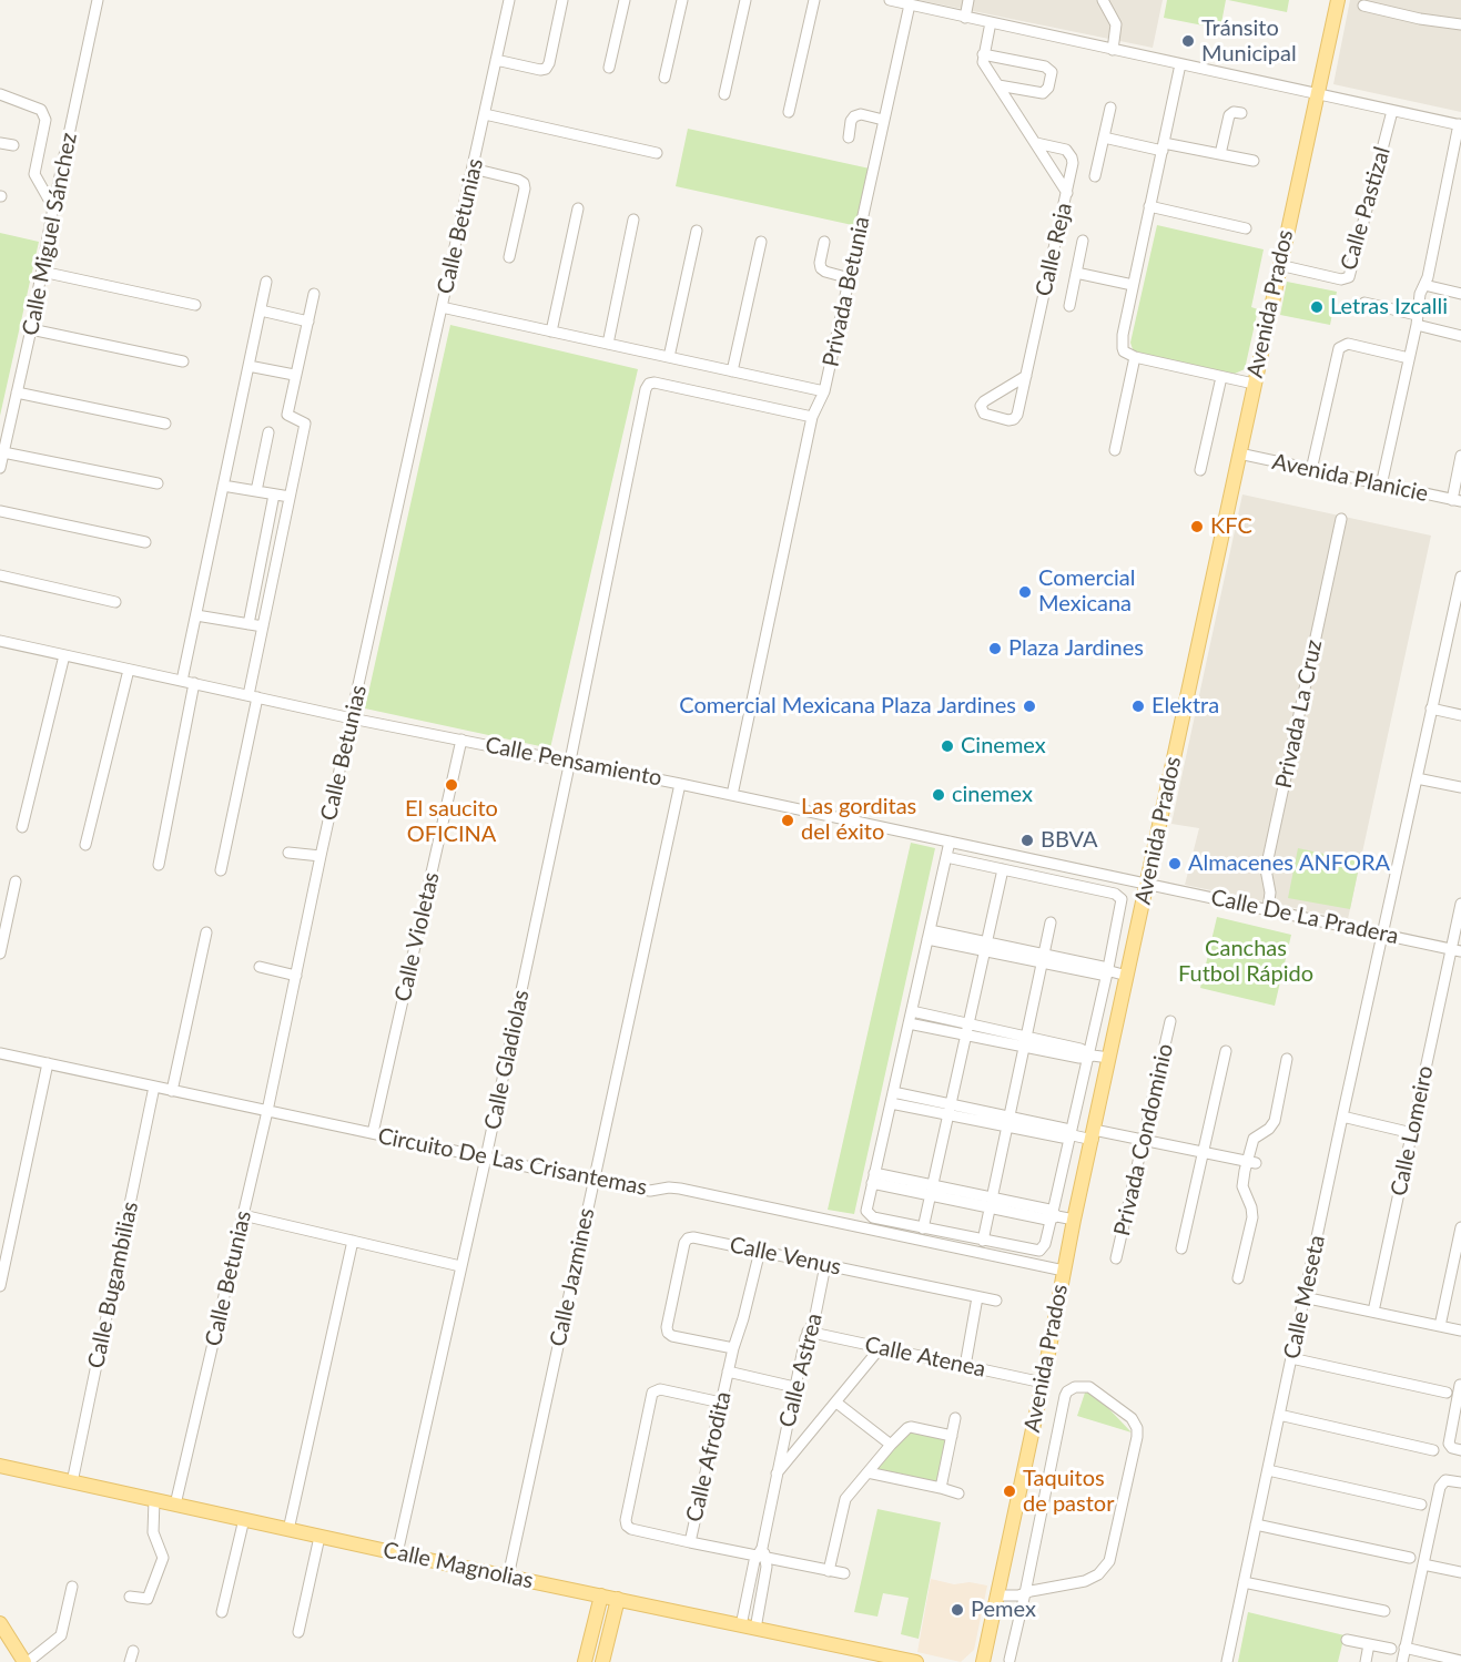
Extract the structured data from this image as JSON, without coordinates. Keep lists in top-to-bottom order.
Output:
{
  "streets": {
    "main road": ["Avenida Prados", "Calle Magnolias"],
    "street": [
      "Calle Pastizal",
      "Calle Betunias",
      "Calle Miguel Sánchez",
      "Calle Reja",
      "Privada Betunia",
      "Avenida Planicie",
      "Privada La Cruz",
      "Calle Pensamiento",
      "Calle De La Pradera",
      "Calle Violetas",
      "Calle Gladiolas",
      "Calle Lomeiro",
      "Privada Condominio",
      "Circuito De Las Crisantemas",
      "Calle Venus",
      "Calle Jazmines",
      "Calle Bugambilias",
      "Calle Meseta",
      "Calle Atenea",
      "Calle Astrea",
      "Calle Afrodita"
    ]
  },
  "crossings": [
    ["Calle Pastizal", "Avenida Prados"],
    ["Calle Betunias", "Privada Betunia"],
    ["Calle Betunias", "Calle Pensamiento"],
    ["Calle Betunias", "Circuito De Las Crisantemas"],
    ["Calle Betunias", "Calle Magnolias"],
    ["Avenida Prados", "Avenida Planicie"],
    ["Avenida Prados", "Calle Pensamiento"],
    ["Avenida Prados", "Calle De La Pradera"],
    ["Avenida Prados", "Circuito De Las Crisantemas"],
    ["Avenida Prados", "Calle Atenea"],
    ["Privada La Cruz", "Calle De La Pradera"],
    ["Calle Pensamiento", "Calle De La Pradera"],
    ["Calle Pensamiento", "Calle Violetas"],
    ["Calle Pensamiento", "Calle Gladiolas"],
    ["Calle Pensamiento", "Calle Jazmines"],
    ["Calle De La Pradera", "Calle Lomeiro"],
    ["Calle De La Pradera", "Calle Meseta"],
    ["Calle Violetas", "Circuito De Las Crisantemas"],
    ["Calle Gladiolas", "Circuito De Las Crisantemas"],
    ["Calle Gladiolas", "Calle Magnolias"],
    ["Circuito De Las Crisantemas", "Calle Jazmines"],
    ["Circuito De Las Crisantemas", "Calle Bugambilias"],
    ["Calle Venus", "Calle Astrea"],
    ["Calle Venus", "Calle Afrodita"],
    ["Calle Jazmines", "Calle Magnolias"],
    ["Calle Bugambilias", "Calle Magnolias"],
    ["Calle Atenea", "Calle Astrea"],
    ["Calle Astrea", "Calle Afrodita"],
    ["Calle Astrea", "Calle Magnolias"]
  ],
  "parks": ["Canchas Futbol Rápido"],
  "places": [
    "Tránsito Municipal",
    "Letras Izcalli",
    "KFC",
    "Comercial Mexicana",
    "Plaza Jardines",
    "Comercial Mexicana Plaza Jardines",
    "Elektra",
    "Cinemex",
    "El saucito OFICINA",
    "cinemex",
    "Las gorditas del éxito",
    "BBVA",
    "Almacenes ANFORA",
    "Taquitos de pastor",
    "Pemex"
  ]
}
